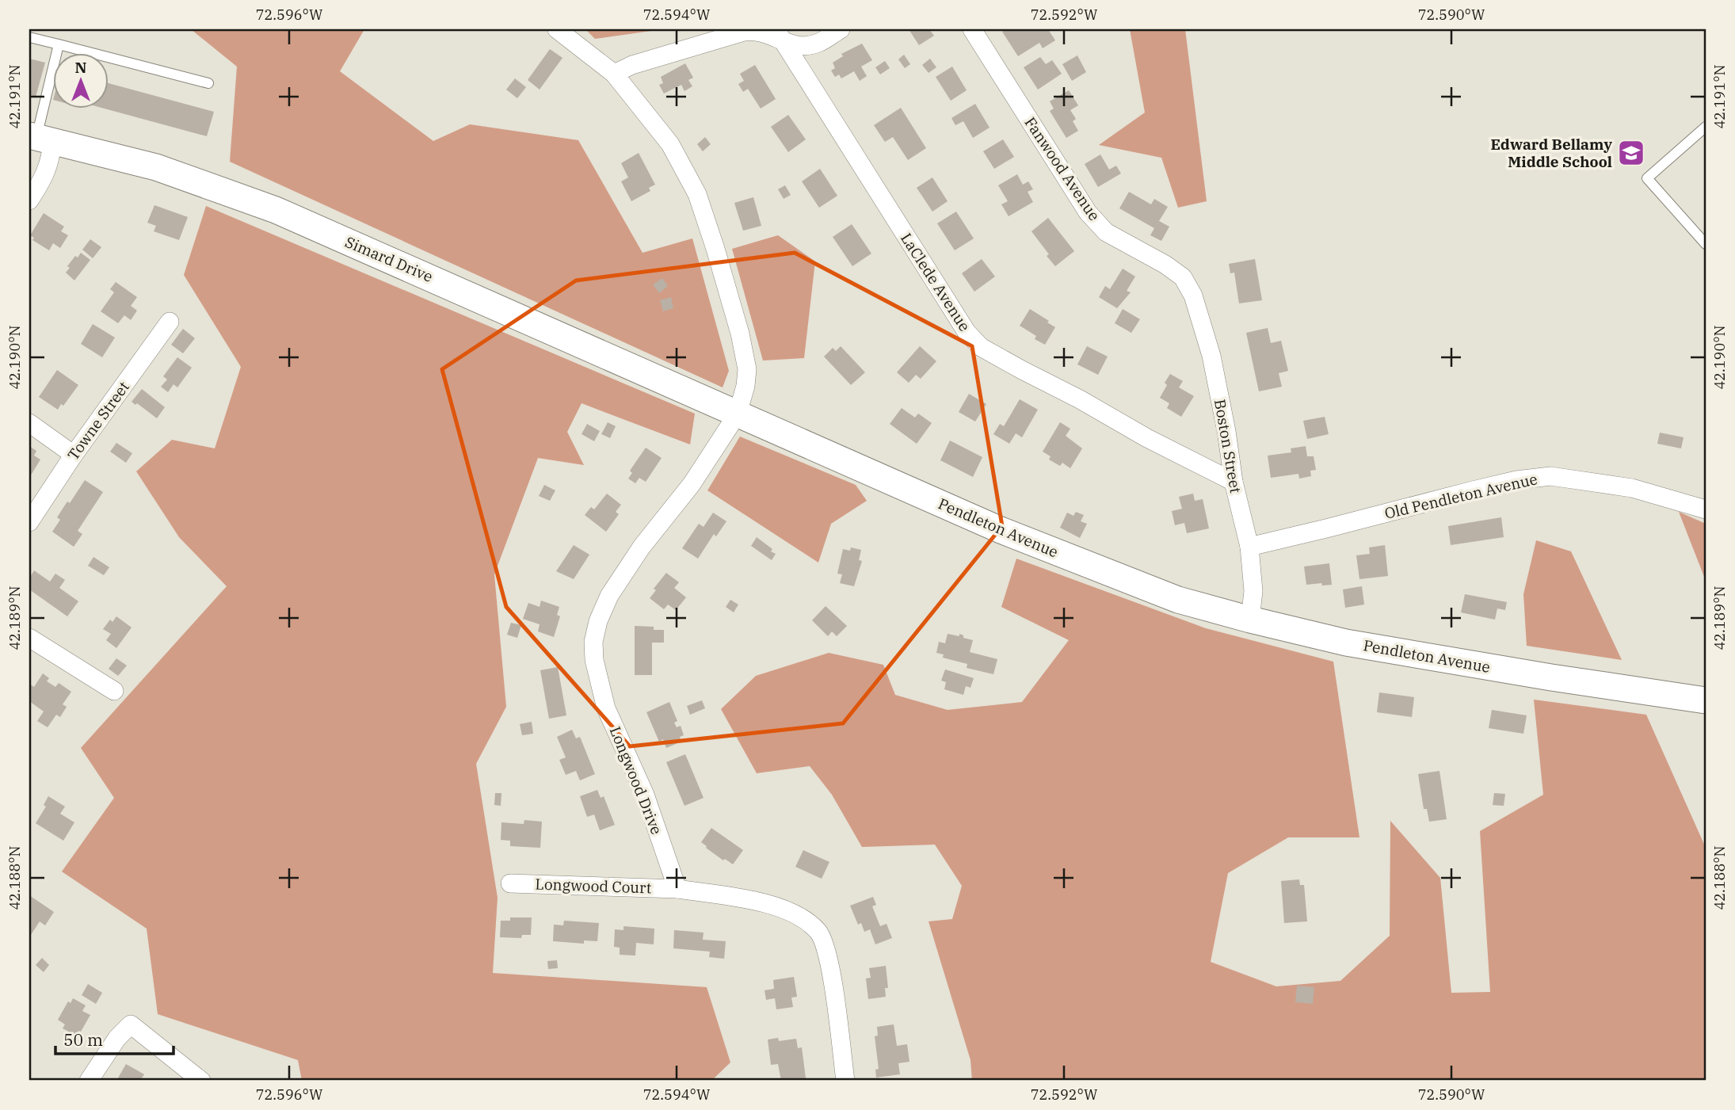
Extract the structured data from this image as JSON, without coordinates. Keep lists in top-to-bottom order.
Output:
{
  "streets": {
    "street": [
      "Fanwood Avenue",
      "Simard Drive",
      "LaClede Avenue",
      "Towne Street",
      "Boston Street",
      "Old Pendleton Avenue",
      "Pendleton Avenue",
      "Longwood Drive",
      "Longwood Court"
    ]
  },
  "crossings": [
    ["Fanwood Avenue", "Boston Street"],
    ["Simard Drive", "Pendleton Avenue"],
    ["Simard Drive", "Longwood Drive"],
    ["LaClede Avenue", "Boston Street"],
    ["Boston Street", "Old Pendleton Avenue"],
    ["Boston Street", "Pendleton Avenue"],
    ["Pendleton Avenue", "Longwood Drive"],
    ["Longwood Drive", "Longwood Court"]
  ],
  "places": {
    "school or university": ["Edward Bellamy Middle School"]
  },
  "scale_bar": "50 m",
  "north": "top",
  "coordinates": [
    "72.596°W",
    "72.594°W",
    "72.592°W",
    "72.590°W",
    "42.191°N",
    "42.190°N",
    "42.189°N",
    "42.188°N"
  ]
}
